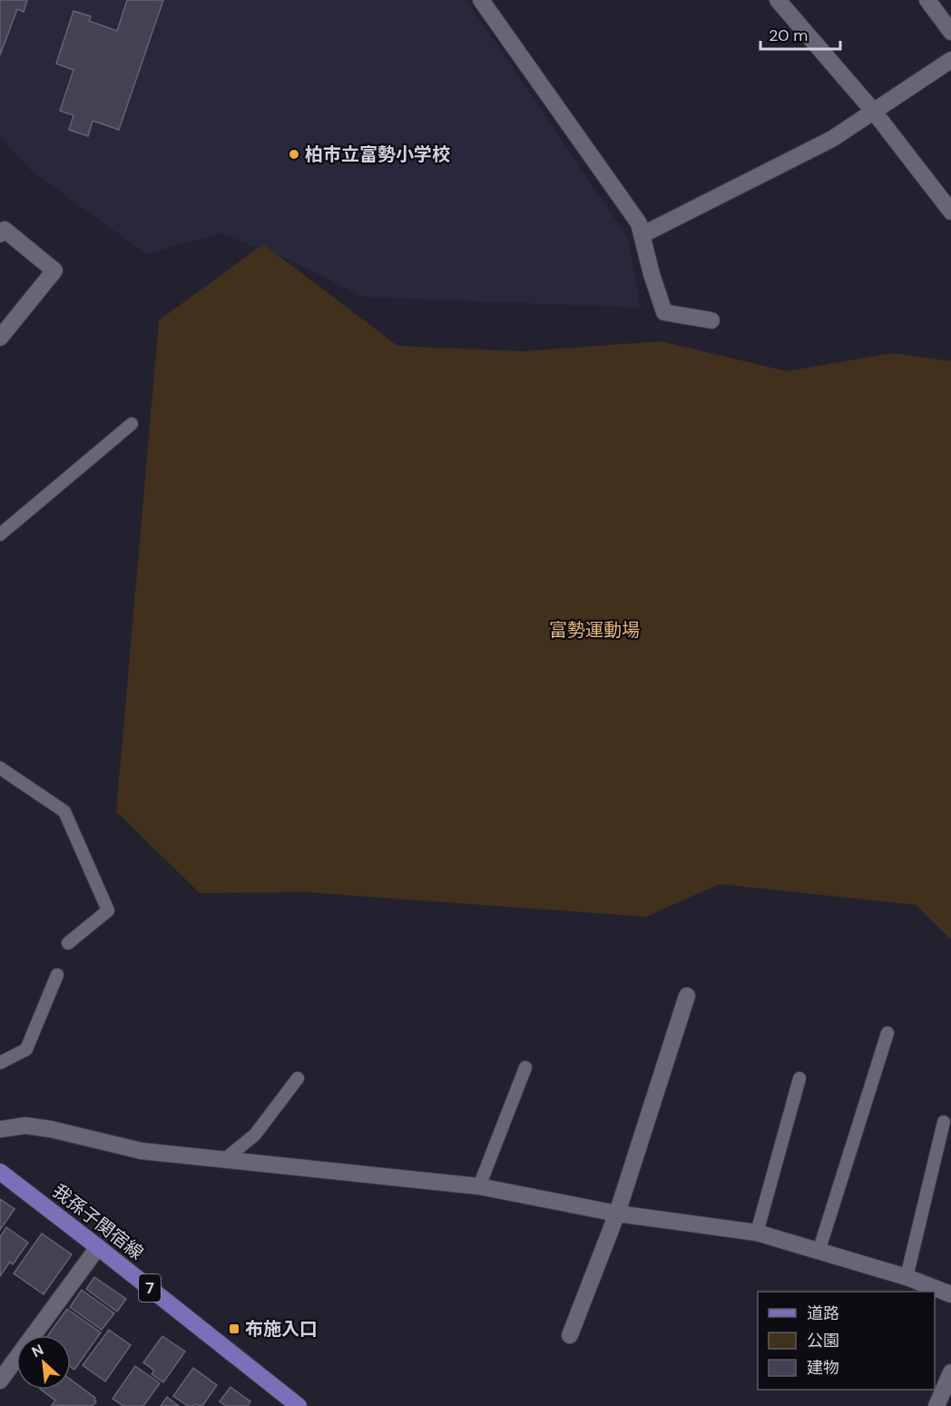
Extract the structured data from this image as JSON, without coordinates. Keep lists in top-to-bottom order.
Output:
{
  "streets": {
    "main road": ["我孫子関宿線", "7"]
  },
  "parks": ["富勢運動場"],
  "places": {
    "other": ["柏市立富勢小学校"],
    "transit": ["布施入口"]
  },
  "legend": ["道路", "公園", "建物"],
  "scale_bar": "20 m",
  "north": "top left"
}
